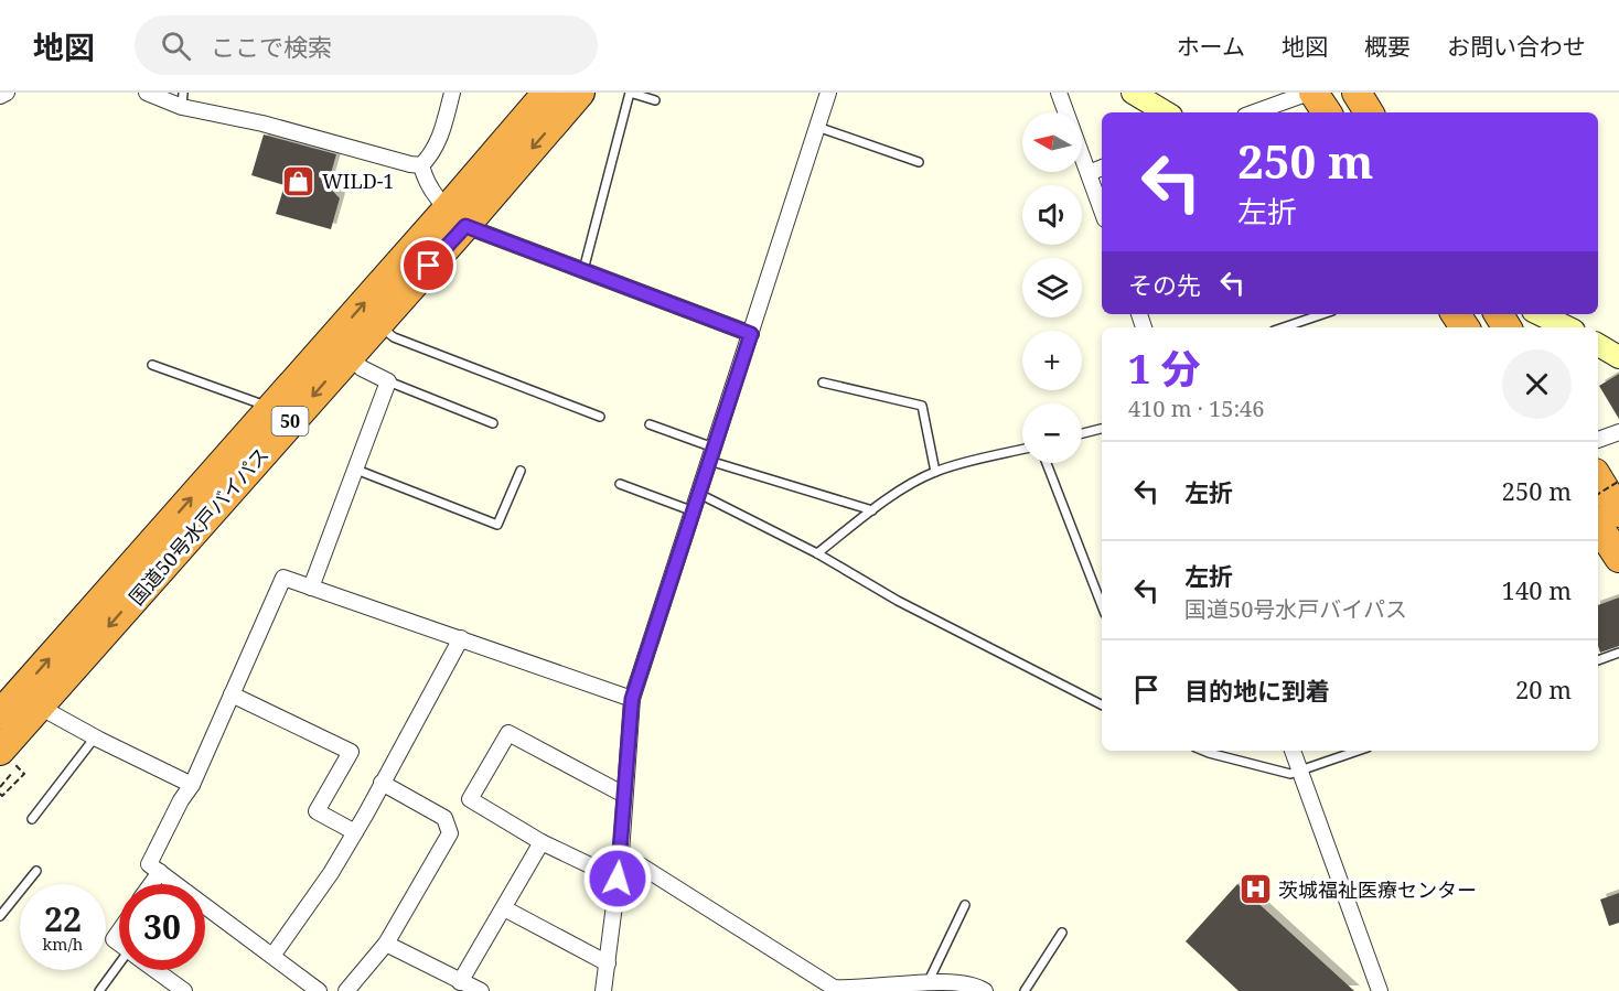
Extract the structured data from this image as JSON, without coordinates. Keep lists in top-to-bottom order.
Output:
{
  "streets": {
    "highway": ["50", "国道50号水戸バイパス"]
  },
  "places": {
    "shop": ["WILD-1"],
    "hospital": ["茨城福祉医療センター"]
  },
  "north": "left",
  "page": {
    "header": "地図",
    "search": "ここで検索",
    "nav": [
      "ホーム",
      "地図",
      "概要",
      "お問い合わせ"
    ],
    "map_buttons": ["+", "−"],
    "turn": ["250 m", "左折"],
    "then": "その先",
    "heading": ["1 分", "410 m · 15:46"],
    "list": [
      {
        "name": "左折",
        "value": "250 m"
      },
      {
        "name": "左折",
        "note": "国道50号水戸バイパス",
        "value": "140 m"
      },
      {
        "name": "目的地に到着",
        "value": "20 m"
      }
    ],
    "speed": "22 km/h",
    "limit": "30"
  }
}
